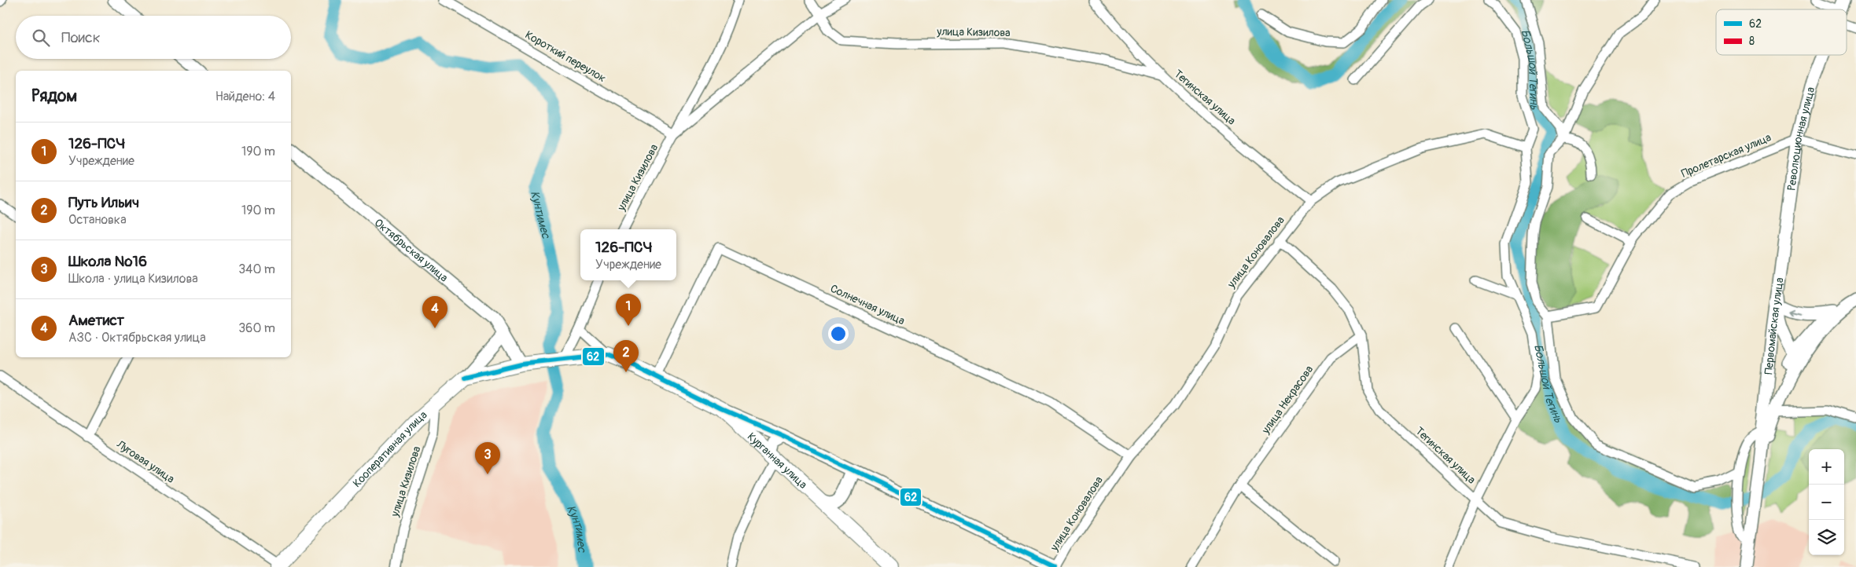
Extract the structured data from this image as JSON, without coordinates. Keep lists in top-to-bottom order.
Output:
{
  "streets": {
    "main road": ["Кооперативная улица", "Курганная улица"],
    "street": [
      "улица Кизилова",
      "Короткий переулок",
      "Тегинская улица",
      "Революционная улица",
      "Пролетарская улица",
      "Октябрьская улица",
      "улица Коновалова",
      "Солнечная улица",
      "Первомайская улица",
      "улица Некрасова",
      "Луговая улица"
    ]
  },
  "crossings": [
    ["улица Кизилова", "Короткий переулок"],
    ["улица Кизилова", "Тегинская улица"],
    ["улица Кизилова", "Кооперативная улица"],
    ["Тегинская улица", "улица Коновалова"],
    ["Тегинская улица", "улица Некрасова"],
    ["Революционная улица", "Пролетарская улица"],
    ["Революционная улица", "Первомайская улица"],
    ["Октябрьская улица", "Кооперативная улица"],
    ["улица Коновалова", "Солнечная улица"],
    ["Кооперативная улица", "Луговая улица"]
  ],
  "water": ["Большой Тегинь", "Кунтимес"],
  "lines": ["transit line 62"],
  "legend": ["62", "8"],
  "page": {
    "search": "Поиск",
    "heading": ["Рядом", "Найдено: 4"],
    "list": [
      {
        "mark": "1",
        "name": "126-ПСЧ",
        "note": "Учреждение",
        "value": "190 m"
      },
      {
        "mark": "2",
        "name": "Путь Ильич",
        "note": "Остановка",
        "value": "190 m"
      },
      {
        "mark": "3",
        "name": "Школа №16",
        "note": "Школа · улица Кизилова",
        "value": "340 m"
      },
      {
        "mark": "4",
        "name": "Аметист",
        "note": "АЗС · Октябрьская улица",
        "value": "360 m"
      }
    ],
    "popup": ["126-ПСЧ", "Учреждение"],
    "pins": [
      "1",
      "4",
      "2",
      "3"
    ],
    "map_buttons": ["+", "−"]
  }
}
